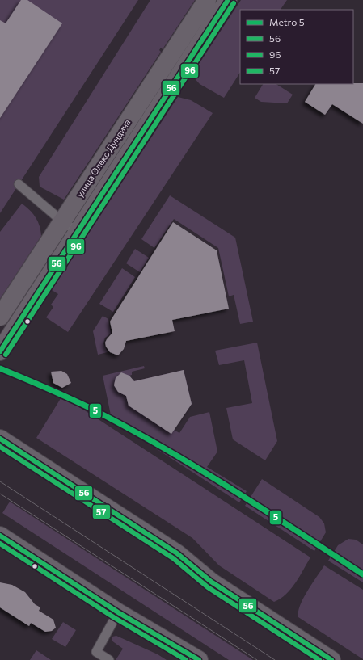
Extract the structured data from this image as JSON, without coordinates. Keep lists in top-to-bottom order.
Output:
{
  "streets": {
    "street": ["улица Олеко Дундича"]
  },
  "lines": [
    "transit line 56",
    "transit line 96",
    "metro line 5",
    "transit line 57"
  ],
  "legend": [
    "Metro 5",
    "56",
    "96",
    "57"
  ]
}
